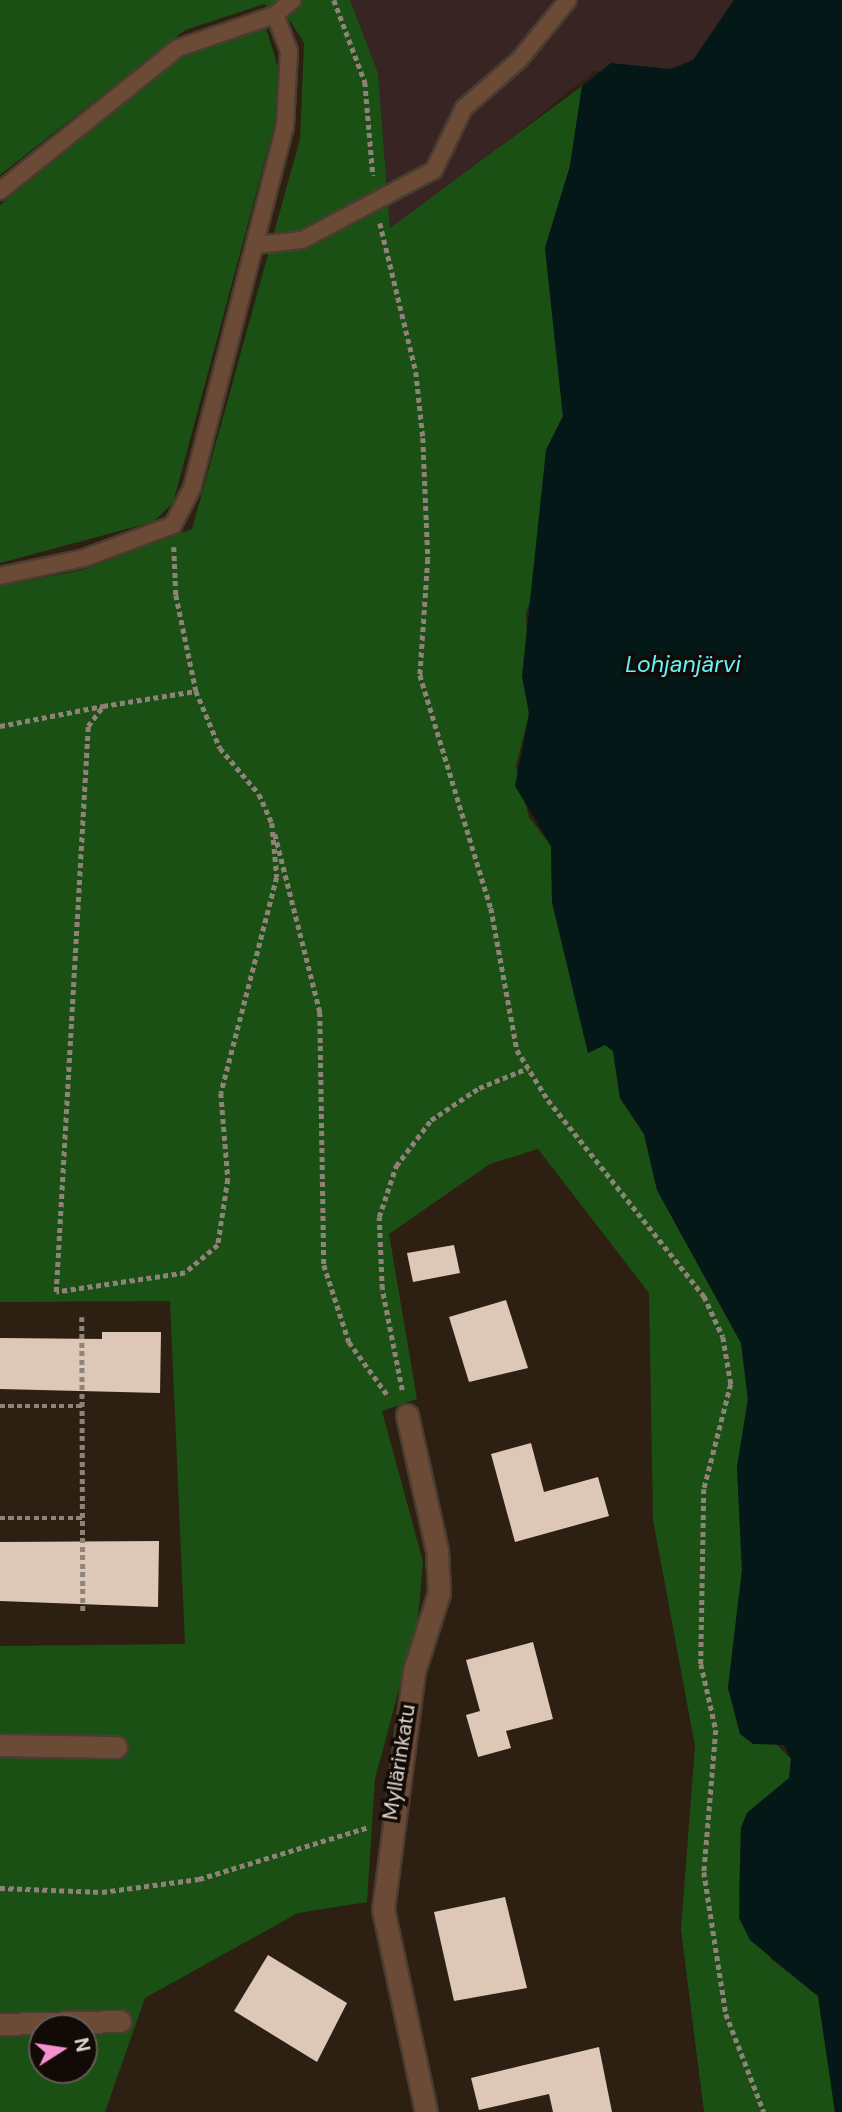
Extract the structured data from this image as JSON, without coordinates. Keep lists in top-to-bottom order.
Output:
{
  "streets": {
    "street": ["Myllärinkatu"]
  },
  "water": ["Lohjanjärvi"],
  "north": "right"
}
